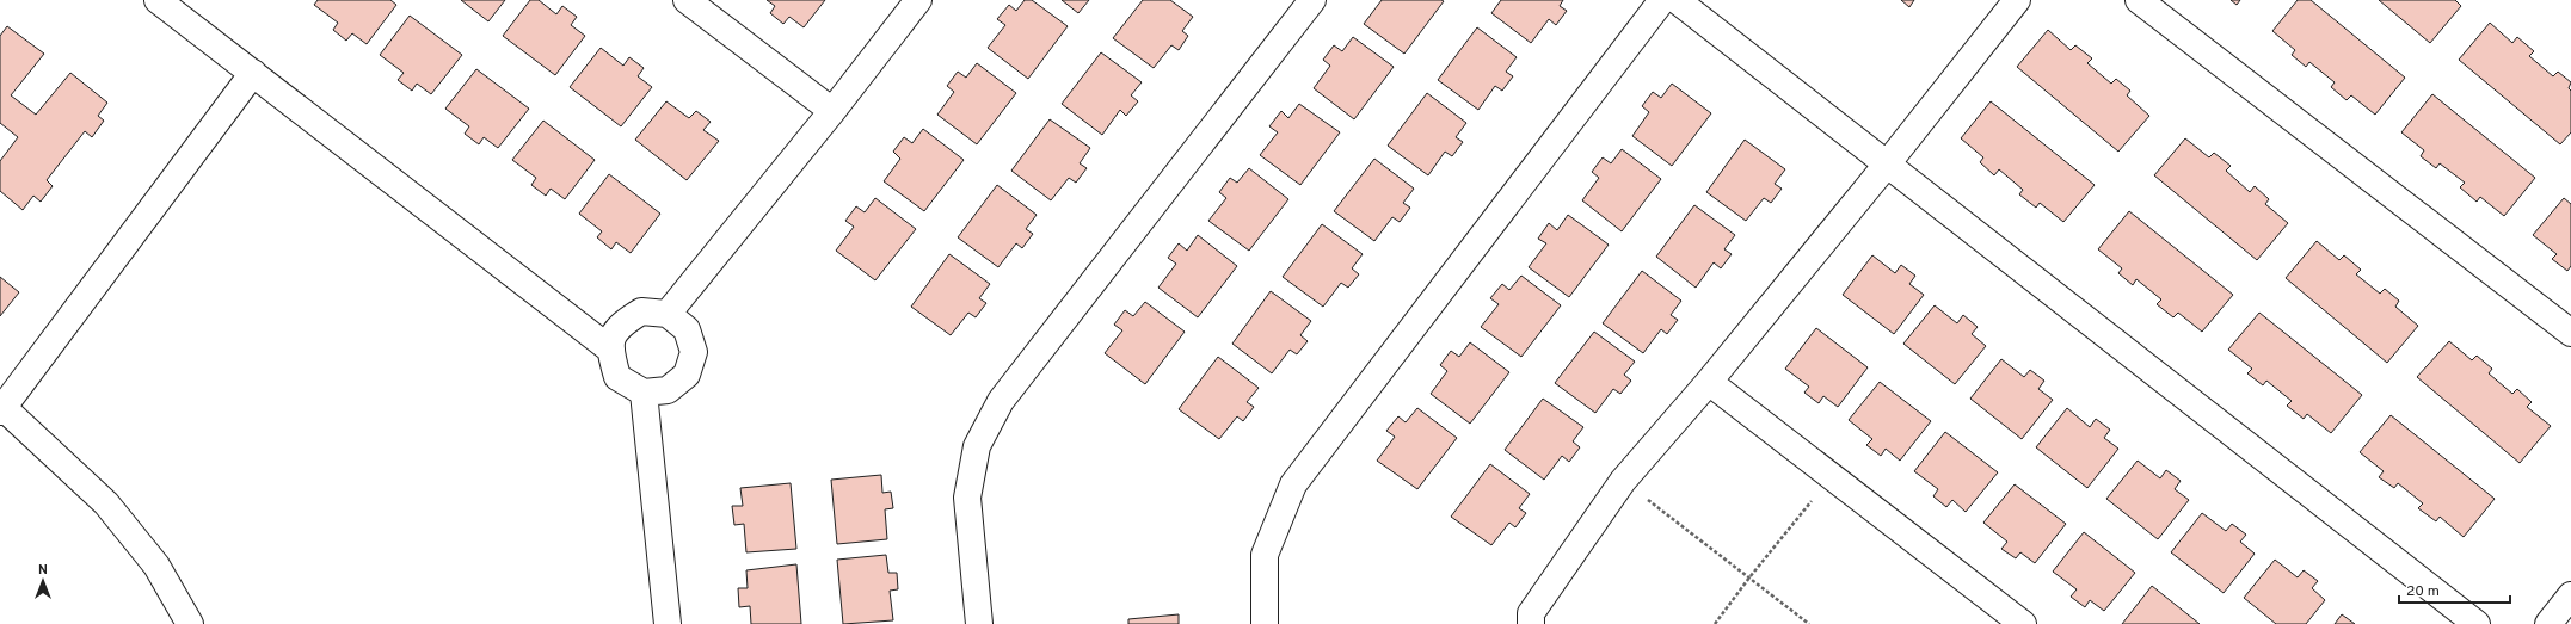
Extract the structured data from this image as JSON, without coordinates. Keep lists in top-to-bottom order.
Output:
{
  "scale_bar": "20 m",
  "north": "top"
}
